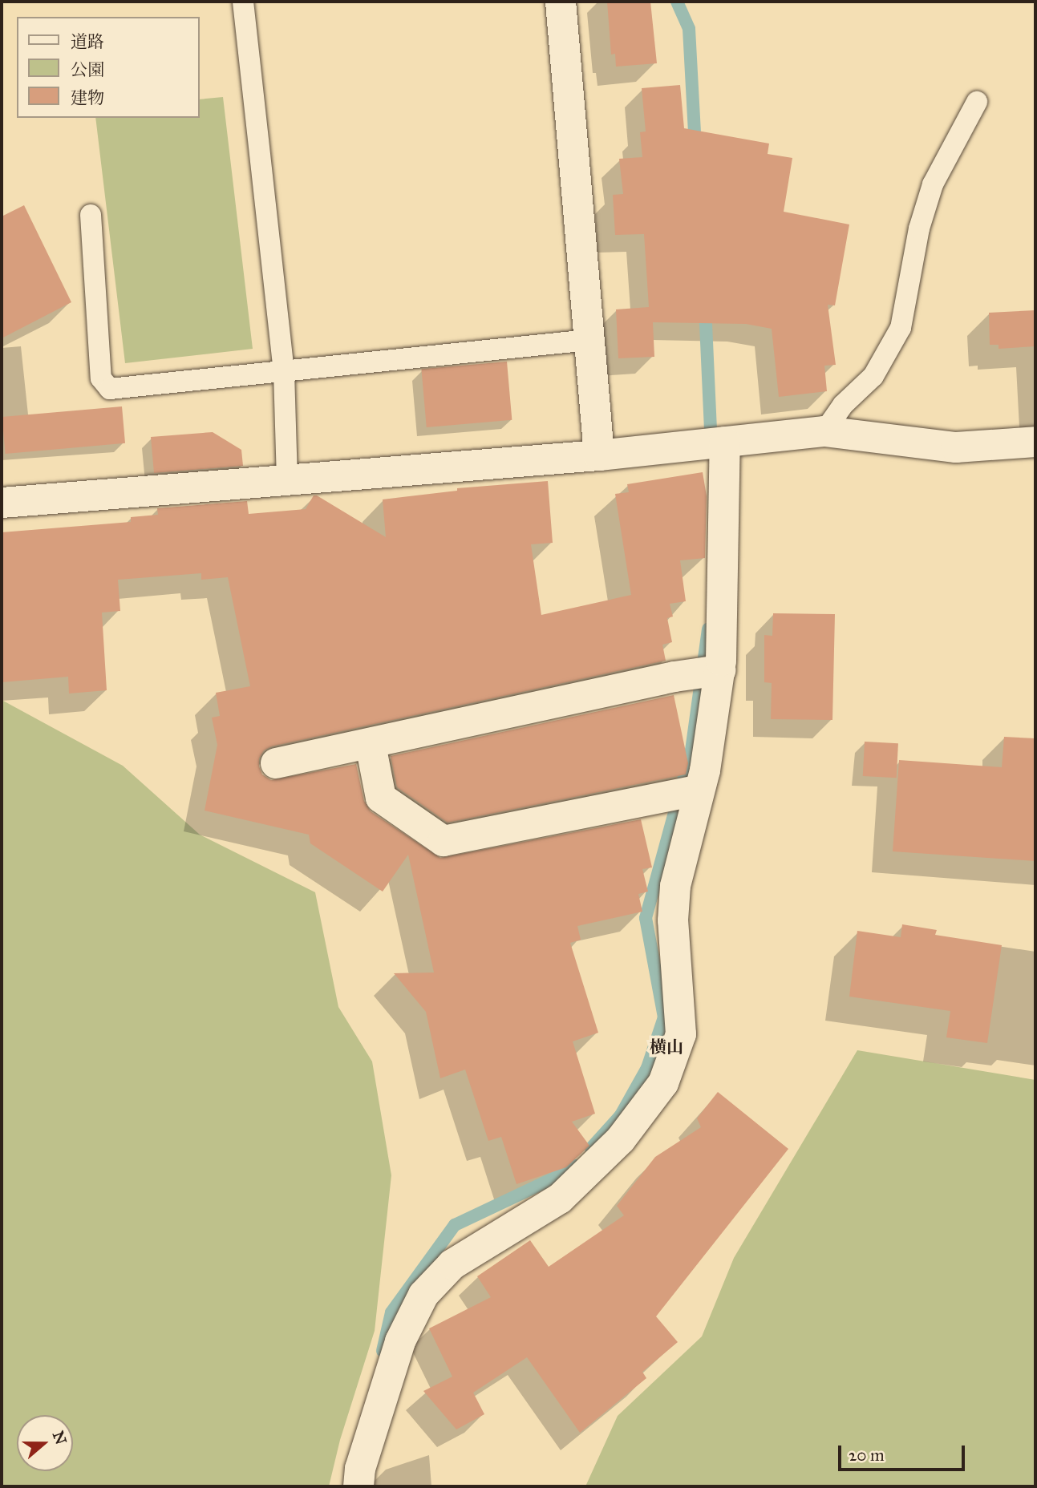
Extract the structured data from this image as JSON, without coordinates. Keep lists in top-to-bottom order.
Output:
{
  "districts": ["横山"],
  "legend": ["道路", "公園", "建物"],
  "scale_bar": "20 m",
  "north": "right"
}
